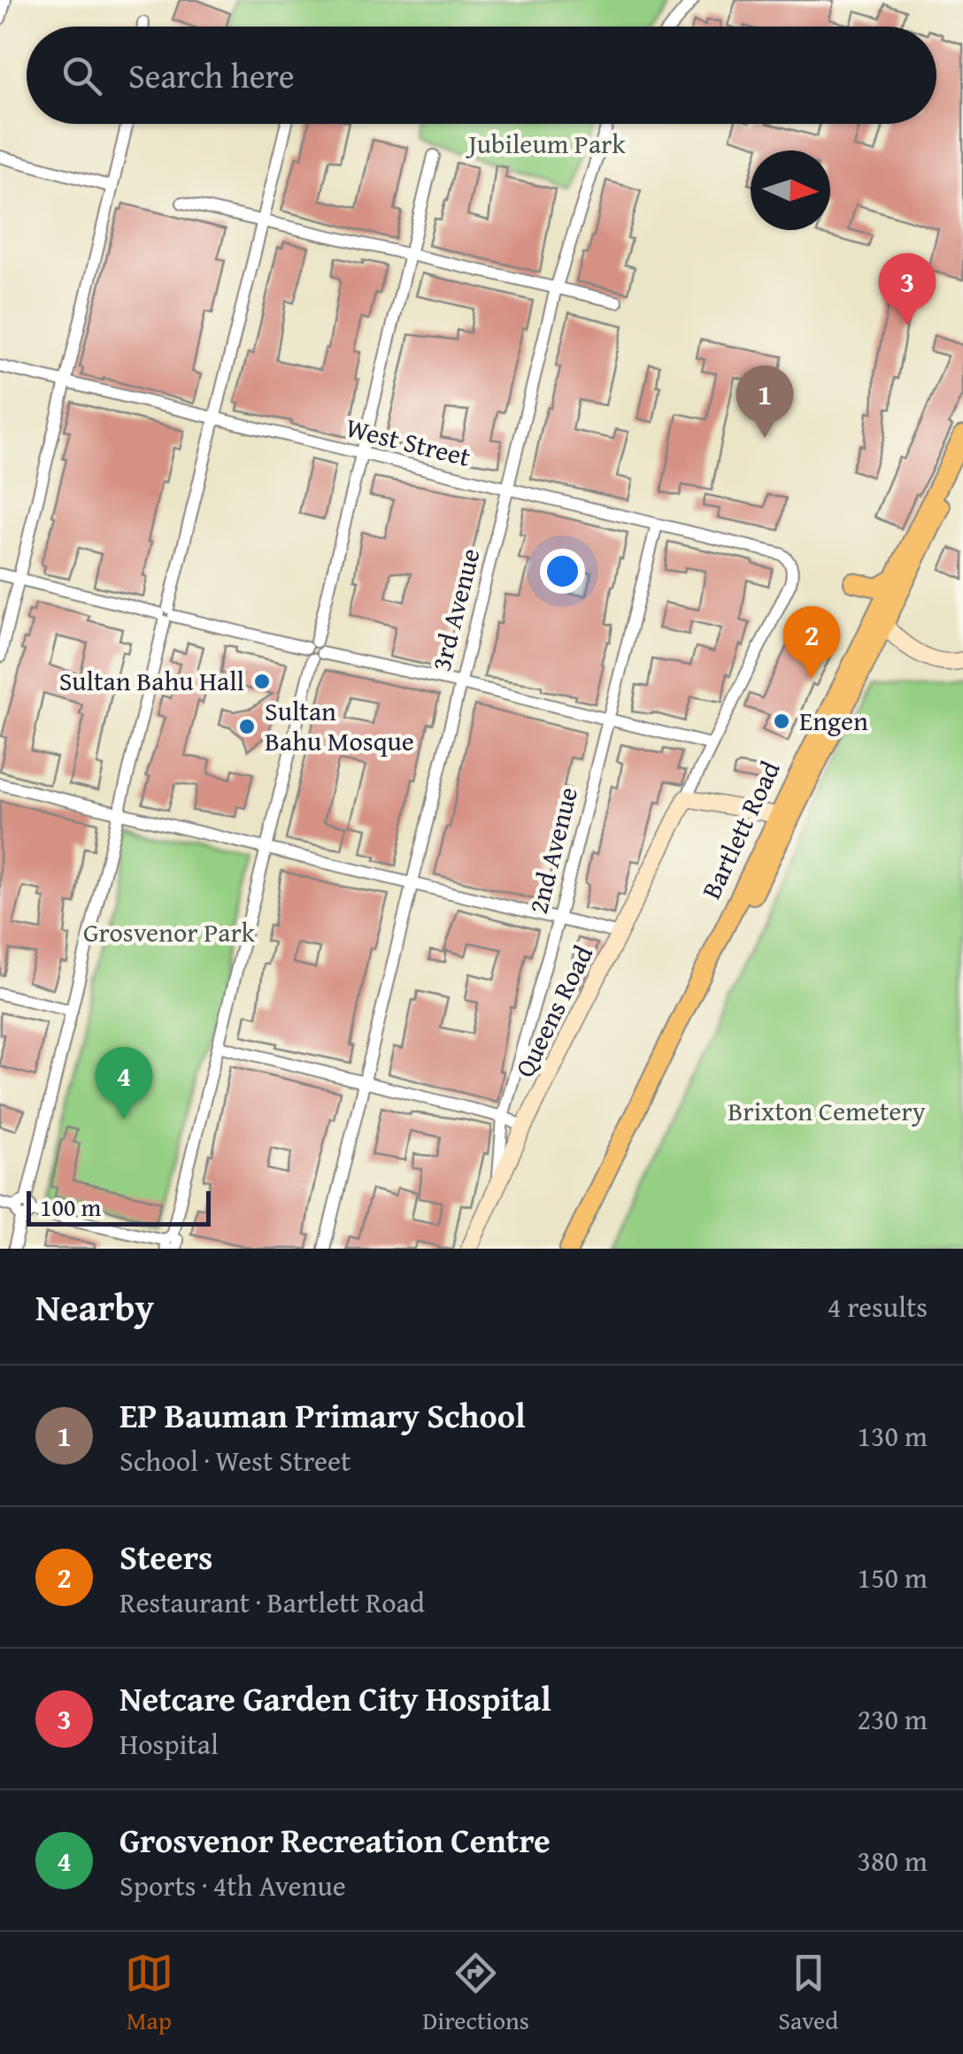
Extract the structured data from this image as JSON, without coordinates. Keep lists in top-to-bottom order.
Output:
{
  "streets": {
    "main road": ["Bartlett Road", "Queens Road"],
    "street": ["West Street", "3rd Avenue", "2nd Avenue"]
  },
  "crossings": [
    ["West Street", "3rd Avenue"],
    ["West Street", "2nd Avenue"],
    ["West Street", "Queens Road"],
    ["2nd Avenue", "Queens Road"]
  ],
  "parks": ["Jubileum Park", "Grosvenor Park", "Brixton Cemetery"],
  "places": ["Sultan Bahu Hall", "Engen", "Sultan Bahu Mosque"],
  "scale_bar": "100 m",
  "north": "right",
  "page": {
    "search": "Search here",
    "pins": [
      "3",
      "1",
      "2",
      "4"
    ],
    "scale": "100 m",
    "heading": ["Nearby", "4 results"],
    "list": [
      {
        "mark": "1",
        "name": "EP Bauman Primary School",
        "note": "School · West Street",
        "value": "130 m"
      },
      {
        "mark": "2",
        "name": "Steers",
        "note": "Restaurant · Bartlett Road",
        "value": "150 m"
      },
      {
        "mark": "3",
        "name": "Netcare Garden City Hospital",
        "note": "Hospital",
        "value": "230 m"
      },
      {
        "mark": "4",
        "name": "Grosvenor Recreation Centre",
        "note": "Sports · 4th Avenue",
        "value": "380 m"
      }
    ],
    "nav": ["Map", "Directions", "Saved"]
  }
}
